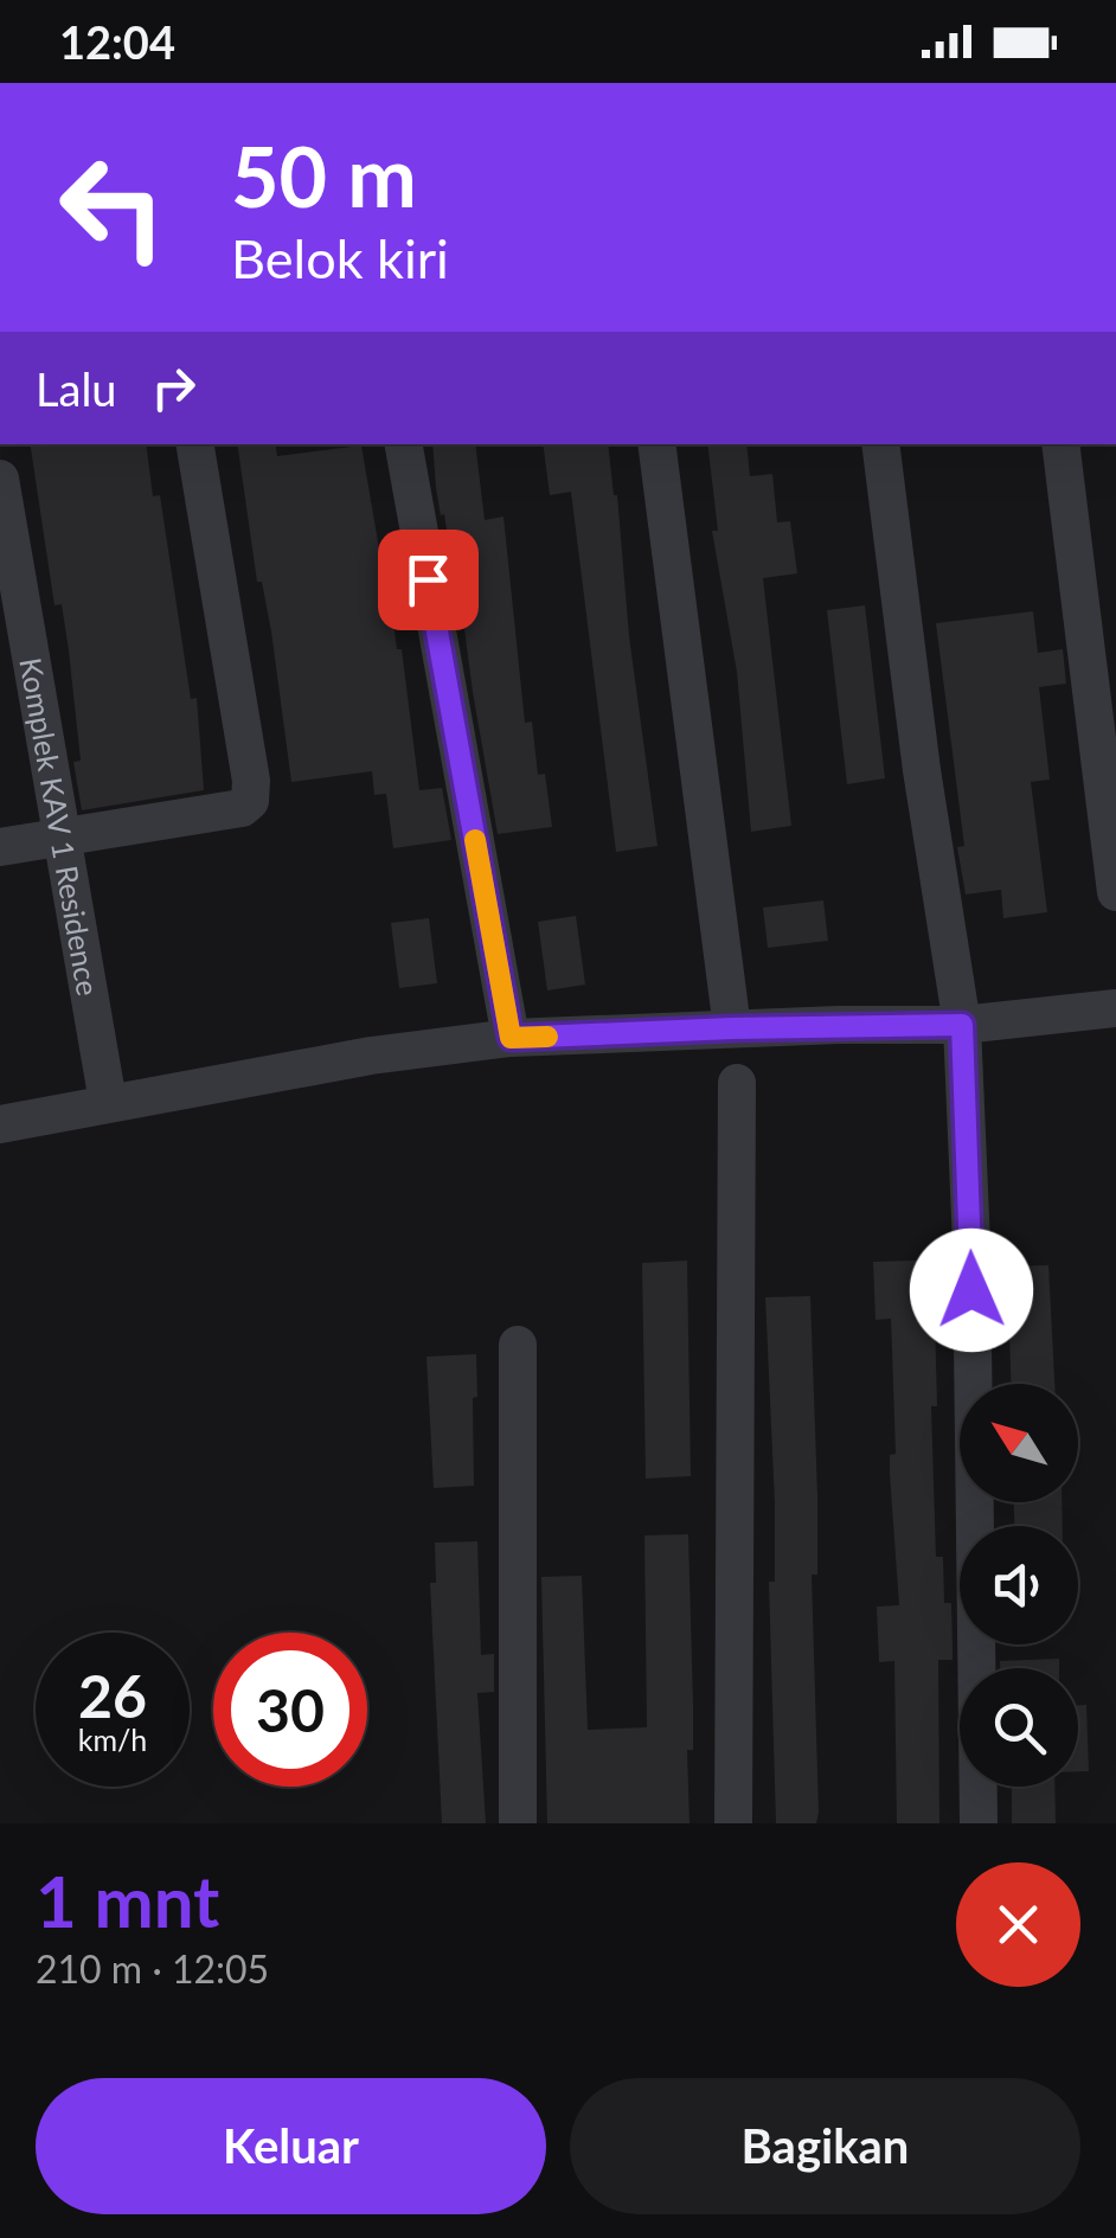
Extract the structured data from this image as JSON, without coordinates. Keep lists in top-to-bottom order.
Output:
{
  "streets": {
    "street": ["Komplek KAV 1 Residence"]
  },
  "north": "top left",
  "page": {
    "status": "12:04",
    "turn": ["50 m", "Belok kiri"],
    "then": "Lalu",
    "speed": "26 km/h",
    "limit": "30",
    "heading": ["1 mnt", "210 m · 12:05"],
    "buttons": ["Keluar", "Bagikan"]
  }
}
